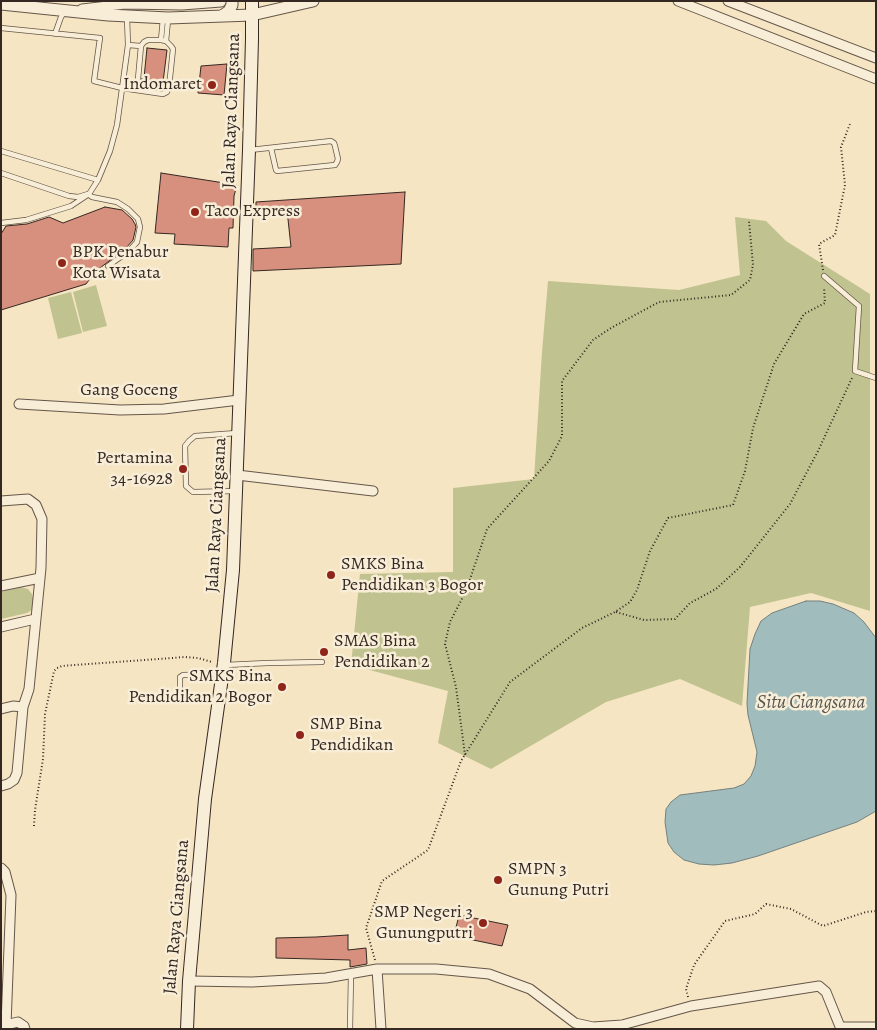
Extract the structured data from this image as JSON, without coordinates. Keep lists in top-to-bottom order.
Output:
{
  "streets": {
    "main road": ["Jalan Raya Ciangsana"],
    "street": ["Gang Goceng"]
  },
  "crossings": [
    ["Jalan Raya Ciangsana", "Gang Goceng"]
  ],
  "water": ["Situ Ciangsana"],
  "places": [
    "Indomaret",
    "Taco Express",
    "BPK Penabur Kota Wisata",
    "Pertamina 34-16928",
    "SMKS Bina Pendidikan 3 Bogor",
    "SMAS Bina Pendidikan 2",
    "SMKS Bina Pendidikan 2 Bogor",
    "SMP Bina Pendidikan",
    "SMPN 3 Gunung Putri",
    "SMP Negeri 3 Gunungputri"
  ]
}
